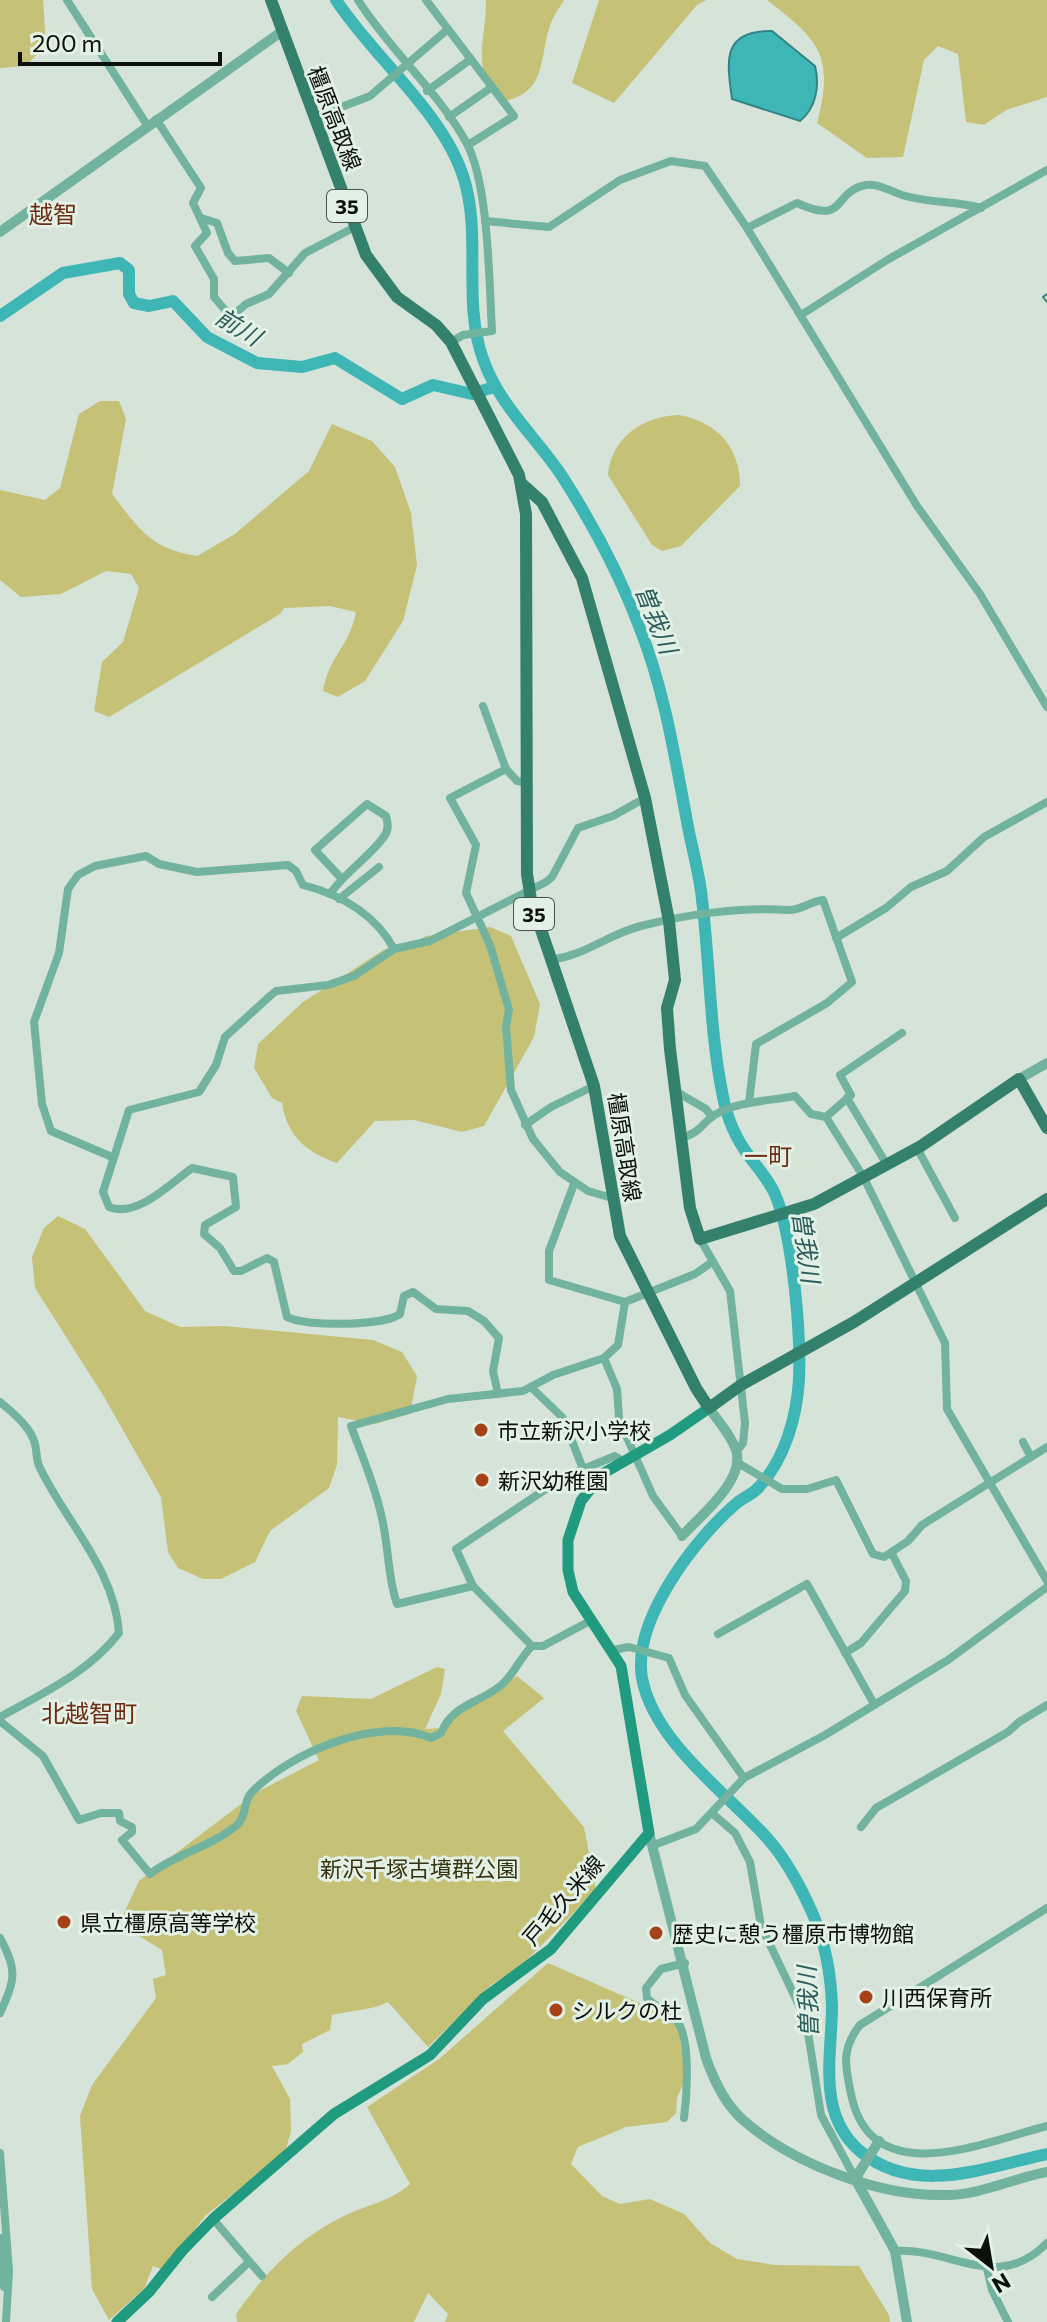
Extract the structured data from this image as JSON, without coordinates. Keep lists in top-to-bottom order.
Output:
{
  "streets": {
    "main road": ["橿原高取線", "35", "戸毛久米線"]
  },
  "districts": ["越智", "一町", "北越智町"],
  "water": ["前川", "曽我川"],
  "parks": ["新沢千塚古墳群公園"],
  "places": [
    "市立新沢小学校",
    "新沢幼稚園",
    "県立橿原高等学校",
    "歴史に憩う橿原市博物館",
    "川西保育所",
    "シルクの杜"
  ],
  "scale_bar": "200 m",
  "north": "bottom right"
}
